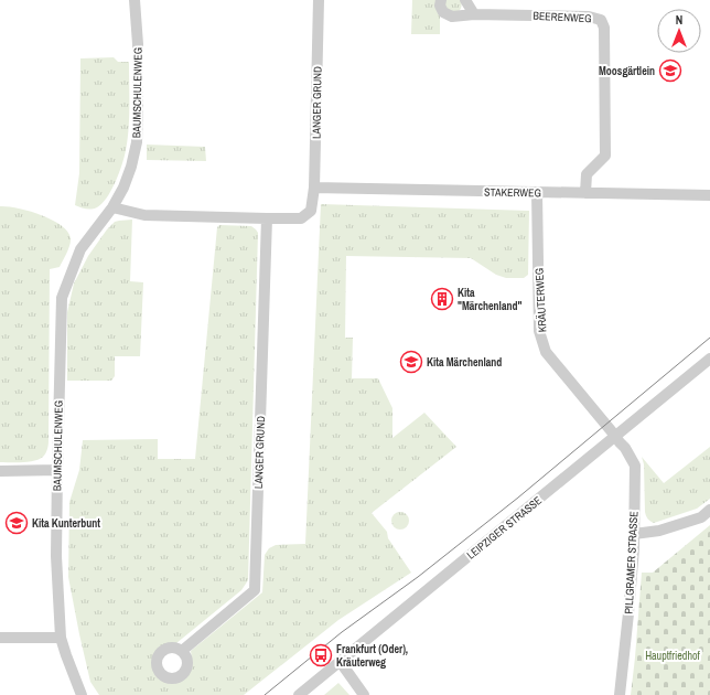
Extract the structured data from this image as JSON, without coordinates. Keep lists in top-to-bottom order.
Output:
{
  "streets": {
    "street": [
      "BEERENWEG",
      "BAUMSCHULENWEG",
      "LANGER GRUND",
      "STAKERWEG",
      "KRÄUTERWEG",
      "LEIPZIGER STRASSE",
      "PILLGRAMER STRASSE"
    ]
  },
  "crossings": [
    ["BEERENWEG", "STAKERWEG"],
    ["BAUMSCHULENWEG", "LANGER GRUND"],
    ["LANGER GRUND", "STAKERWEG"],
    ["STAKERWEG", "KRÄUTERWEG"],
    ["KRÄUTERWEG", "LEIPZIGER STRASSE"],
    ["KRÄUTERWEG", "PILLGRAMER STRASSE"],
    ["LEIPZIGER STRASSE", "PILLGRAMER STRASSE"]
  ],
  "parks": ["Hauptfriedhof"],
  "places": {
    "school or university": ["Moosgärtlein", "Kita Märchenland", "Kita Kunterbunt"],
    "building": ["Kita \"Märchenland\""],
    "bus stop": ["Frankfurt (Oder), Kräuterweg"]
  },
  "north": "top"
}
